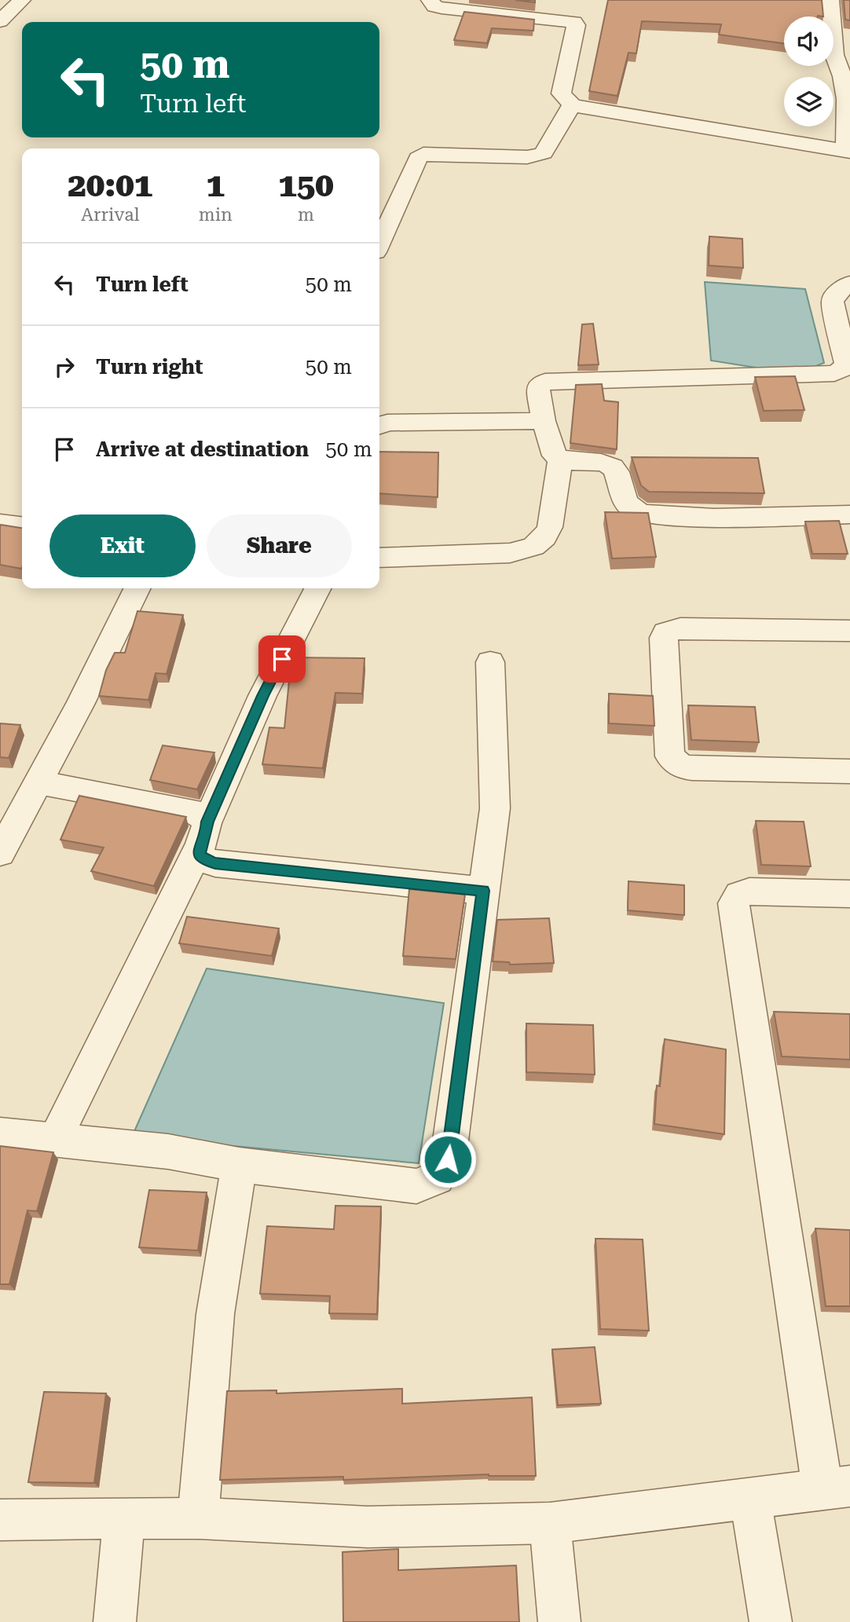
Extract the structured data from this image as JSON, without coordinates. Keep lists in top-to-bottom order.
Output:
{
  "page": {
    "turn": ["50 m", "Turn left"],
    "eta": [
      "20:01",
      "Arrival",
      "1",
      "min",
      "150",
      "m"
    ],
    "list": [
      {
        "name": "Turn left",
        "value": "50 m"
      },
      {
        "name": "Turn right",
        "value": "50 m"
      },
      {
        "name": "Arrive at destination",
        "value": "50 m"
      }
    ],
    "buttons": ["Exit", "Share"]
  }
}
